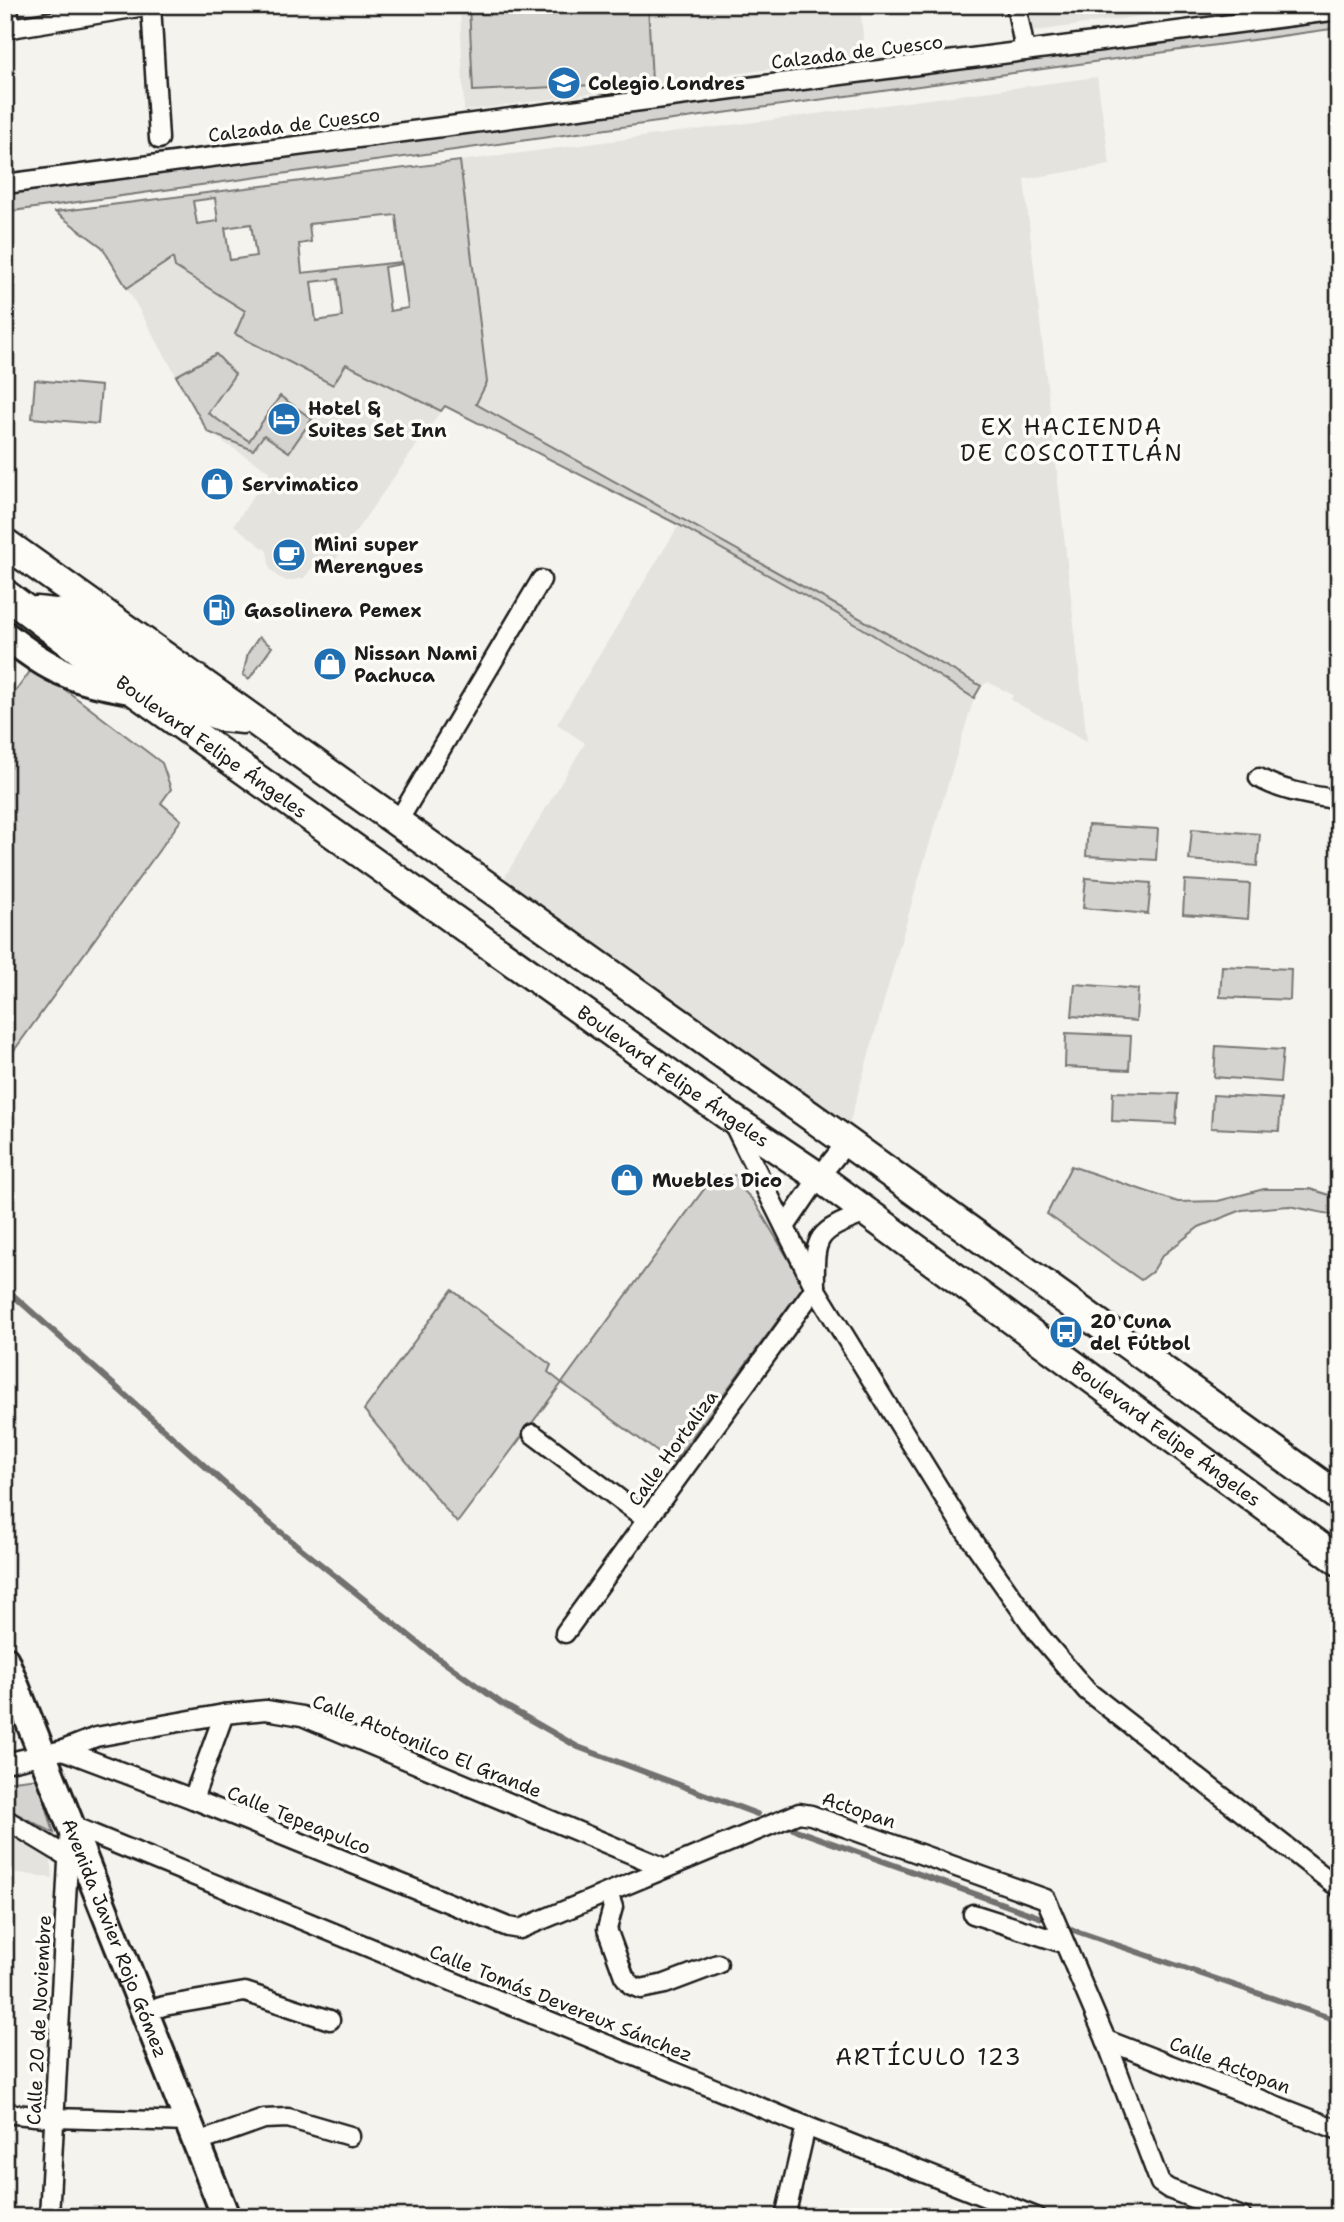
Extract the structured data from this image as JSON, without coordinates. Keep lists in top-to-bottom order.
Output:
{
  "streets": {
    "main road": ["Boulevard Felipe Ángeles"],
    "street": [
      "Calzada de Cuesco",
      "Calle Hortaliza",
      "Calle Atotonilco El Grande",
      "Actopan",
      "Calle Tepeapulco",
      "Avenida Javier Rojo Gómez",
      "Calle Tomás Devereux Sánchez",
      "Calle 20 de Noviembre",
      "Calle Actopan"
    ]
  },
  "crossings": [
    ["Calle Atotonilco El Grande", "Actopan"],
    ["Calle Atotonilco El Grande", "Calle Tepeapulco"],
    ["Calle Atotonilco El Grande", "Avenida Javier Rojo Gómez"],
    ["Actopan", "Calle Tepeapulco"],
    ["Actopan", "Calle Actopan"],
    ["Calle Tepeapulco", "Avenida Javier Rojo Gómez"],
    ["Avenida Javier Rojo Gómez", "Calle Tomás Devereux Sánchez"],
    ["Avenida Javier Rojo Gómez", "Calle 20 de Noviembre"],
    ["Calle Tomás Devereux Sánchez", "Calle 20 de Noviembre"]
  ],
  "districts": ["EX HACIENDA DE COSCOTITLÁN", "ARTÍCULO 123"],
  "places": {
    "school or university": ["Colegio Londres"],
    "hotel": ["Hotel & Suites Set Inn"],
    "shop": ["Servimatico", "Nissan Nami Pachuca", "Muebles Dico"],
    "cafe": ["Mini super Merengues"],
    "fuel station": ["Gasolinera Pemex"],
    "bus stop": ["20 Cuna del Fútbol"]
  }
}
